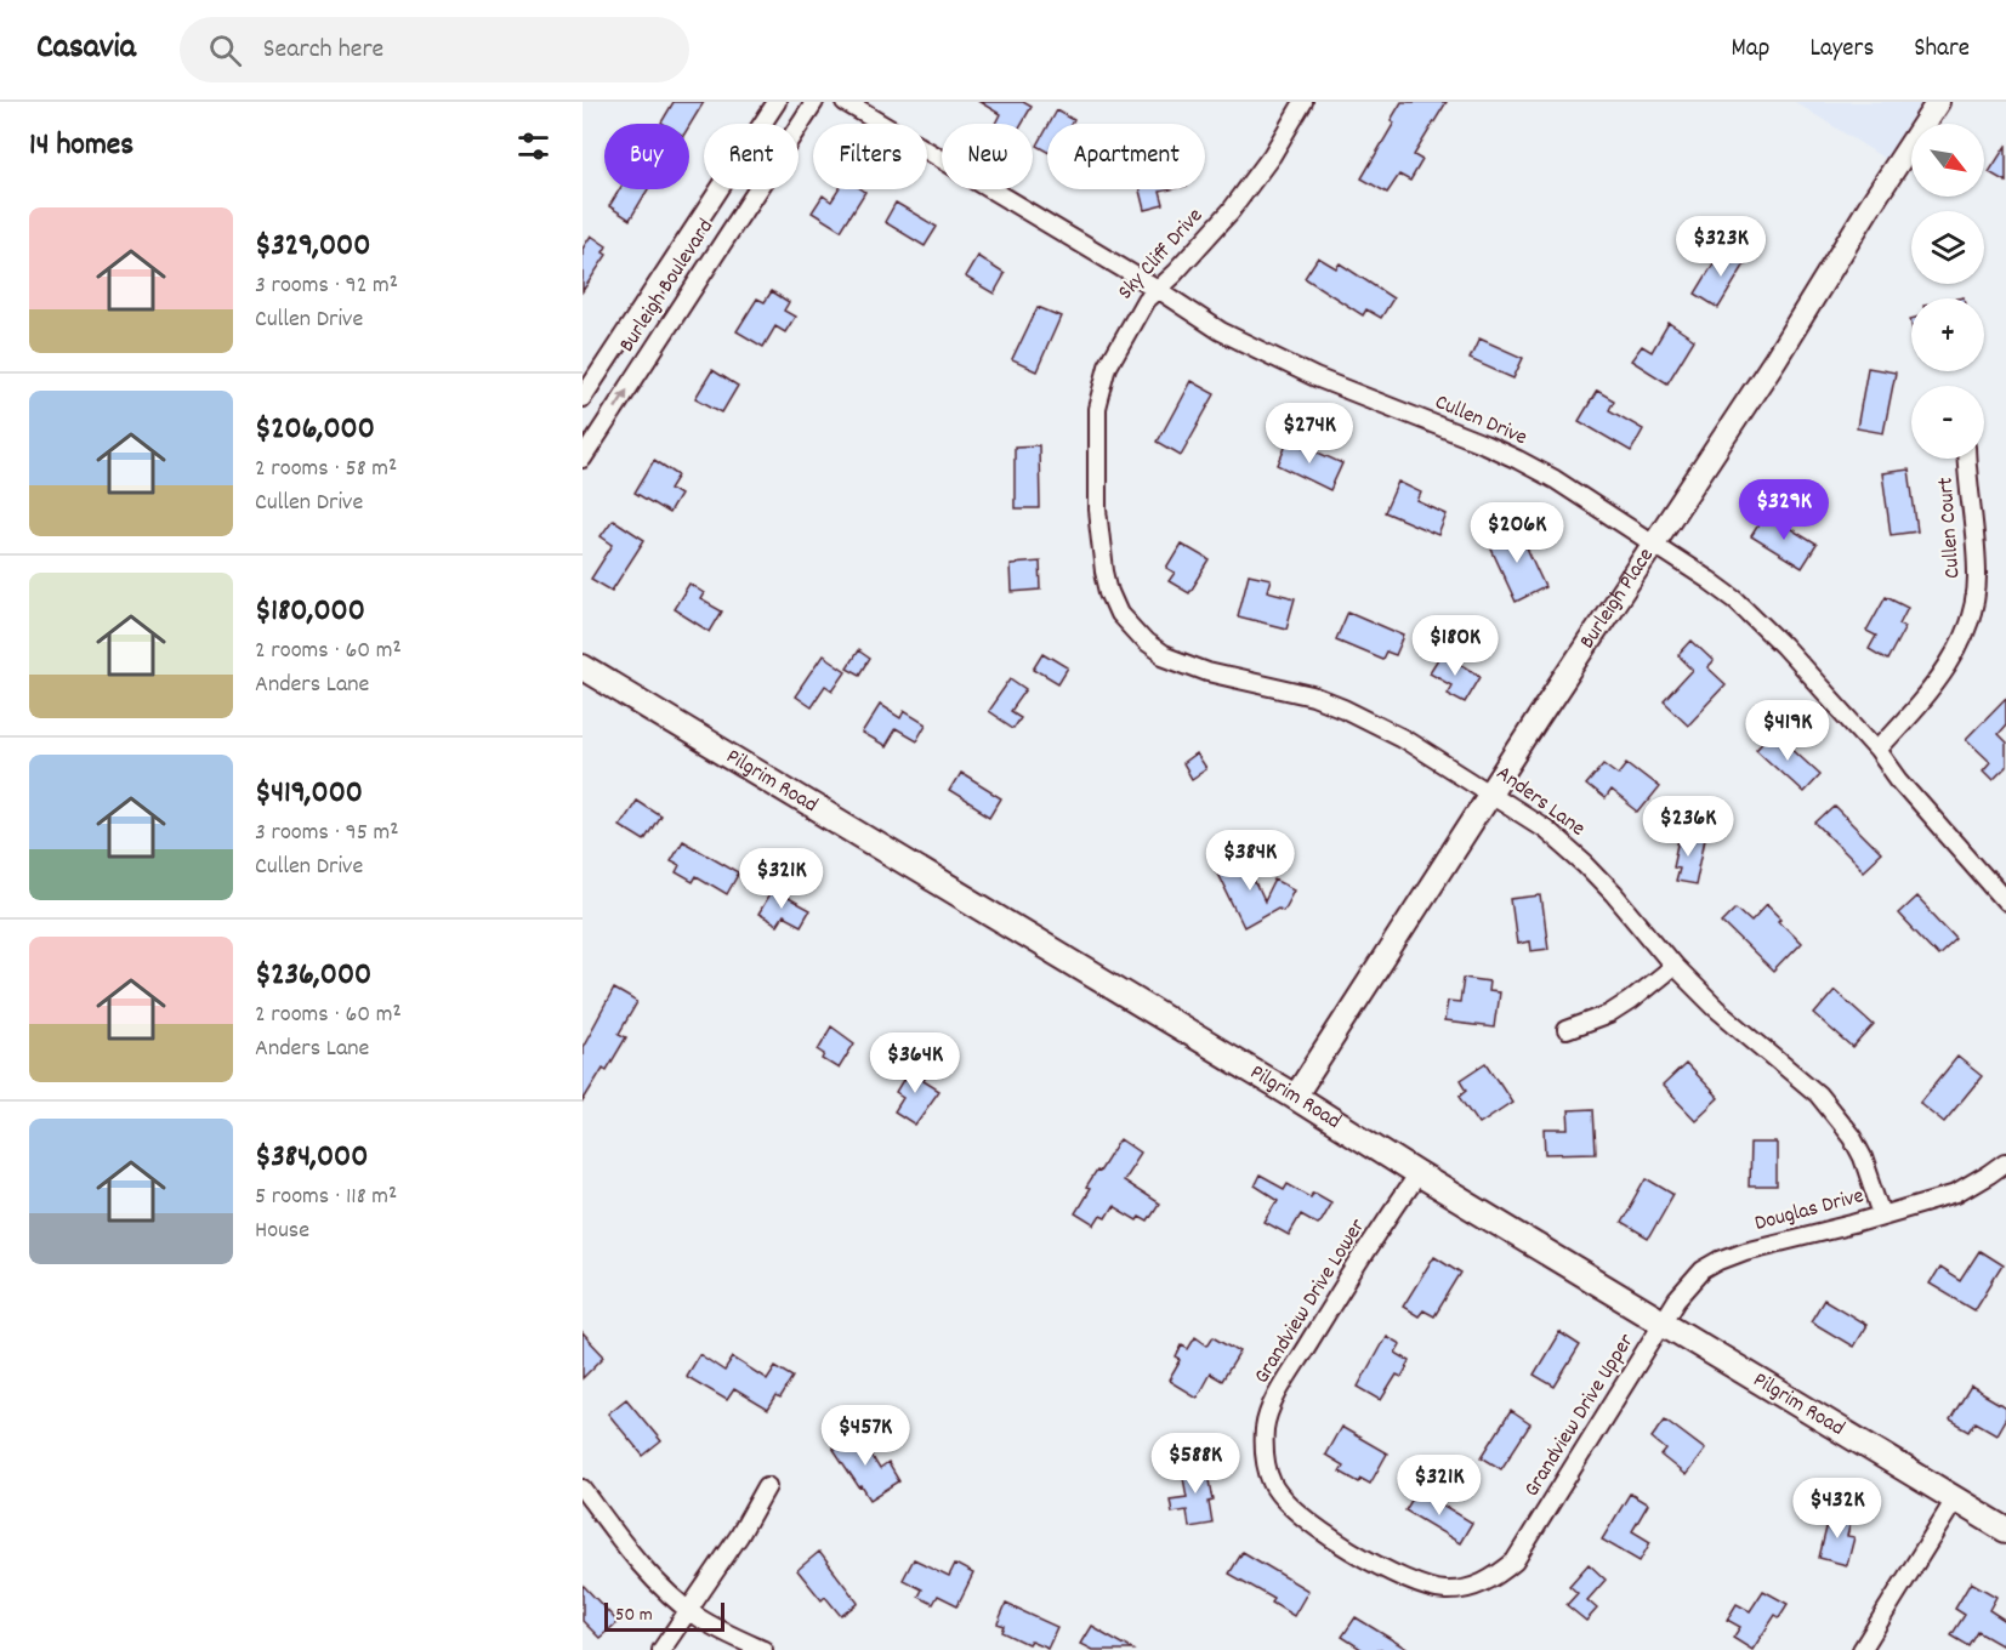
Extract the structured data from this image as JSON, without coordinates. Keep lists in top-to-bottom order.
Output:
{
  "streets": {
    "main road": ["Pilgrim Road"],
    "street": [
      "Sky Cliff Drive",
      "Burleigh Boulevard",
      "Cullen Drive",
      "Cullen Court",
      "Burleigh Place",
      "Anders Lane",
      "Douglas Drive",
      "Grandview Drive Lower",
      "Grandview Drive Upper"
    ]
  },
  "crossings": [
    ["Sky Cliff Drive", "Cullen Drive"],
    ["Sky Cliff Drive", "Anders Lane"],
    ["Cullen Drive", "Cullen Court"],
    ["Cullen Drive", "Burleigh Place"],
    ["Burleigh Place", "Pilgrim Road"],
    ["Burleigh Place", "Anders Lane"],
    ["Pilgrim Road", "Douglas Drive"],
    ["Pilgrim Road", "Grandview Drive Lower"],
    ["Pilgrim Road", "Grandview Drive Upper"],
    ["Anders Lane", "Douglas Drive"],
    ["Douglas Drive", "Grandview Drive Upper"],
    ["Grandview Drive Lower", "Grandview Drive Upper"]
  ],
  "scale_bar": "50 m",
  "north": "bottom right",
  "page": {
    "header": "Casavia",
    "search": "Search here",
    "nav": ["Map", "Layers", "Share"],
    "heading": "14 homes",
    "map_buttons": ["+", "−"],
    "chip": [
      "Buy",
      "Rent",
      "Filters",
      "New",
      "Apartment"
    ],
    "list": [
      {
        "name": "$329,000",
        "note": "3 rooms · 92 m² · Cullen Drive"
      },
      {
        "name": "$206,000",
        "note": "2 rooms · 58 m² · Cullen Drive"
      },
      {
        "name": "$180,000",
        "note": "2 rooms · 60 m² · Anders Lane"
      },
      {
        "name": "$419,000",
        "note": "3 rooms · 95 m² · Cullen Drive"
      },
      {
        "name": "$236,000",
        "note": "2 rooms · 60 m² · Anders Lane"
      },
      {
        "name": "$384,000",
        "note": "5 rooms · 118 m² · House"
      }
    ],
    "price": [
      "$323K",
      "$274K",
      "$329K",
      "$206K",
      "$180K",
      "$419K",
      "$236K",
      "$384K",
      "$321K",
      "$364K",
      "$457K",
      "$588K",
      "$321K",
      "$432K"
    ],
    "scale": "50 m"
  }
}
